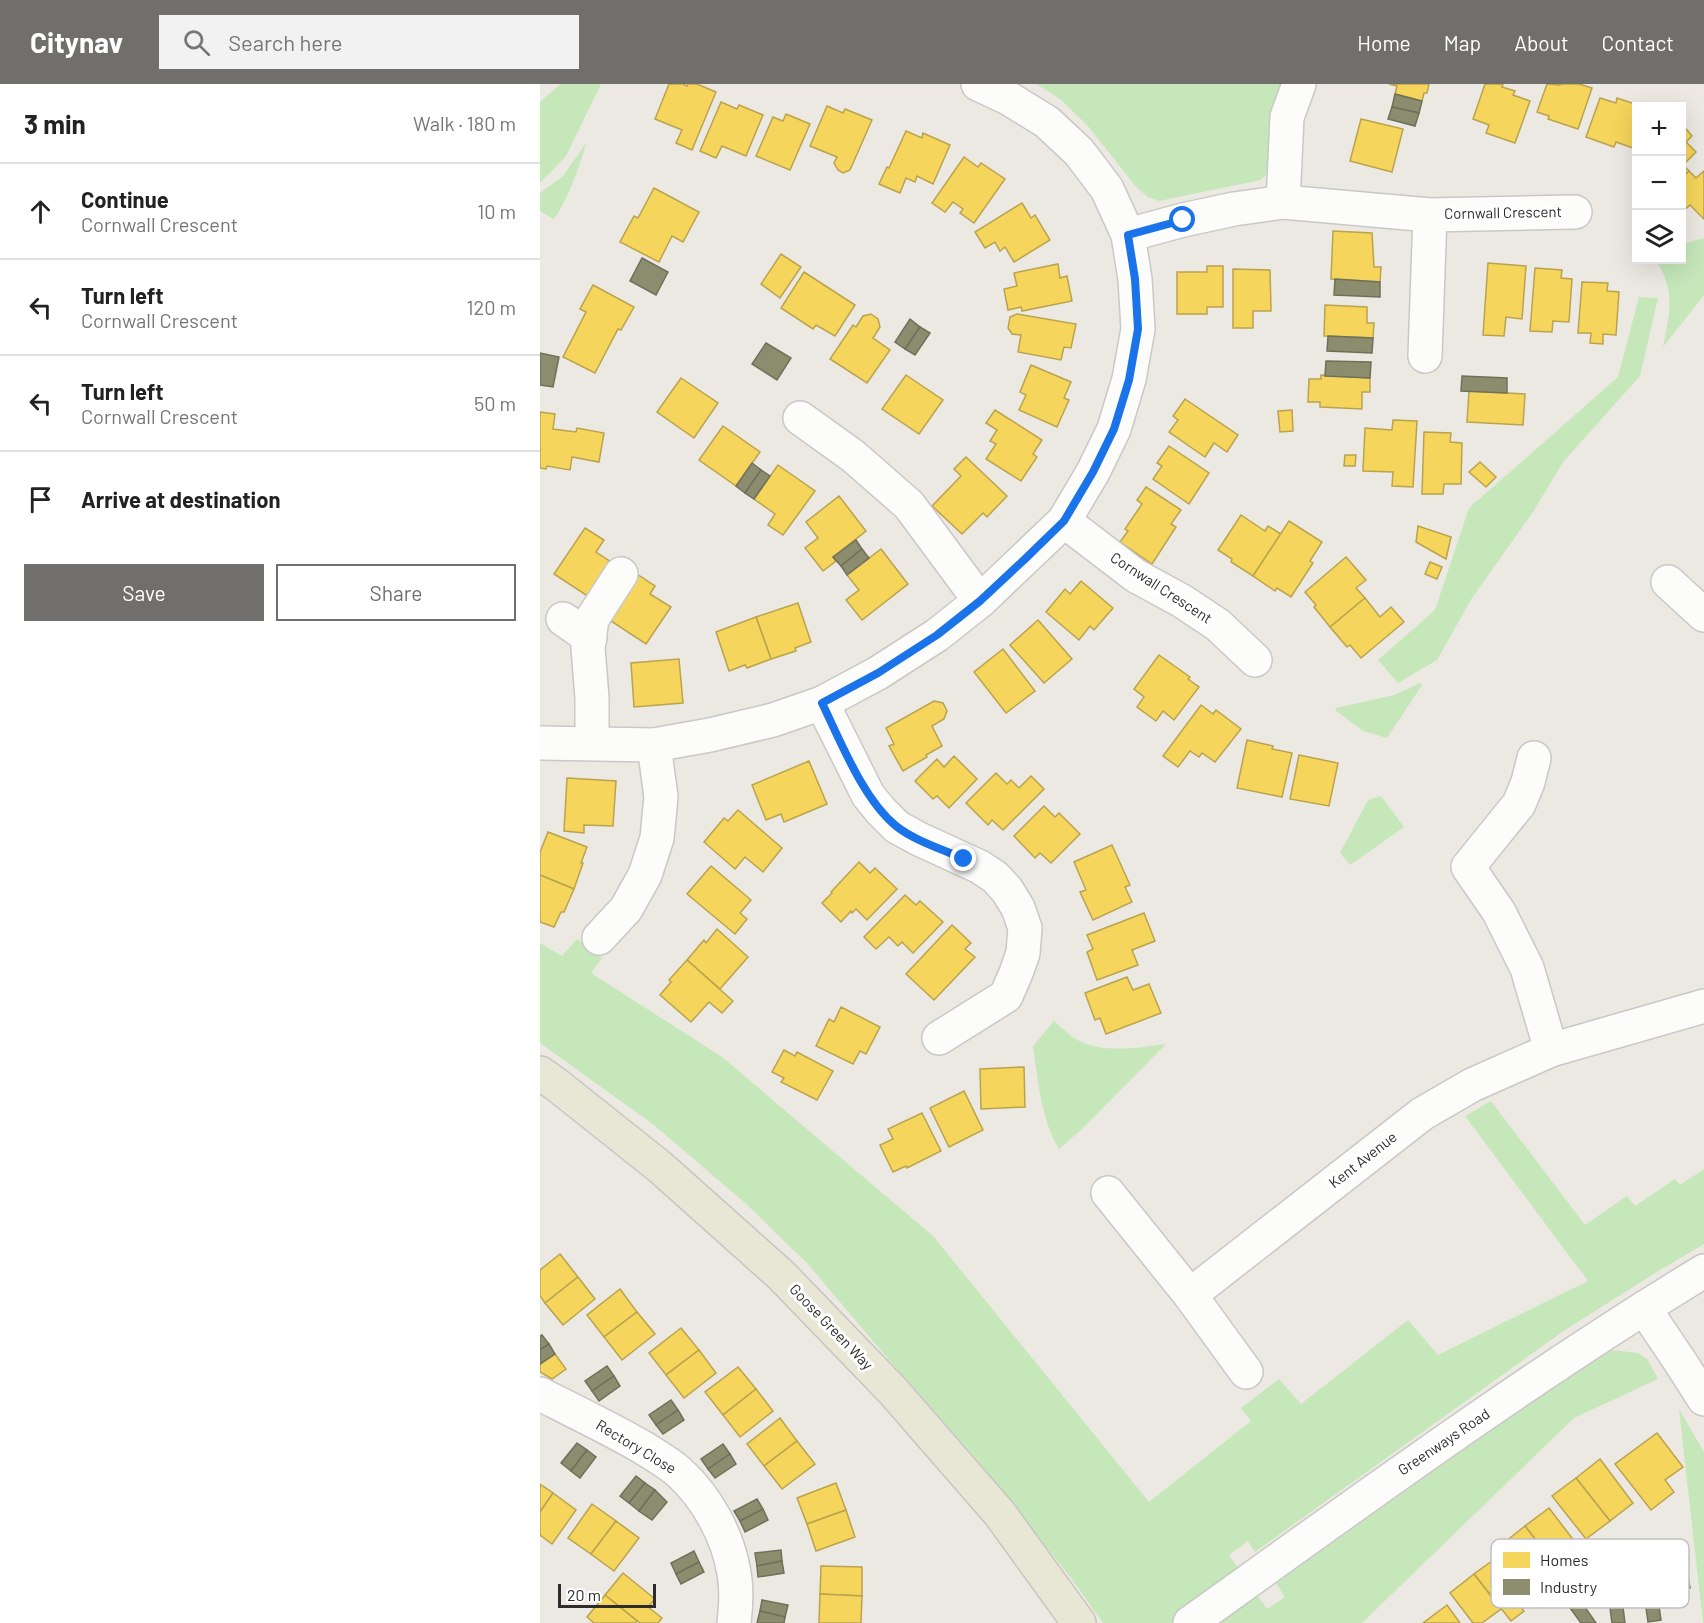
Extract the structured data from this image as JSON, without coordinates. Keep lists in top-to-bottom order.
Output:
{
  "streets": {
    "main road": ["Goose Green Way"],
    "street": [
      "Cornwall Crescent",
      "Kent Avenue",
      "Greenways Road",
      "Rectory Close"
    ]
  },
  "legend": ["Homes", "Industry"],
  "scale_bar": "20 m",
  "page": {
    "header": "Citynav",
    "search": "Search here",
    "nav": [
      "Home",
      "Map",
      "About",
      "Contact"
    ],
    "heading": ["3 min", "Walk · 180 m"],
    "map_buttons": ["+", "−"],
    "list": [
      ["Continue", "Cornwall Crescent", "10 m"],
      ["Turn left", "Cornwall Crescent", "120 m"],
      ["Turn left", "Cornwall Crescent", "50 m"],
      "Arrive at destination"
    ],
    "buttons": ["Save", "Share"],
    "scale": "20 m"
  }
}
